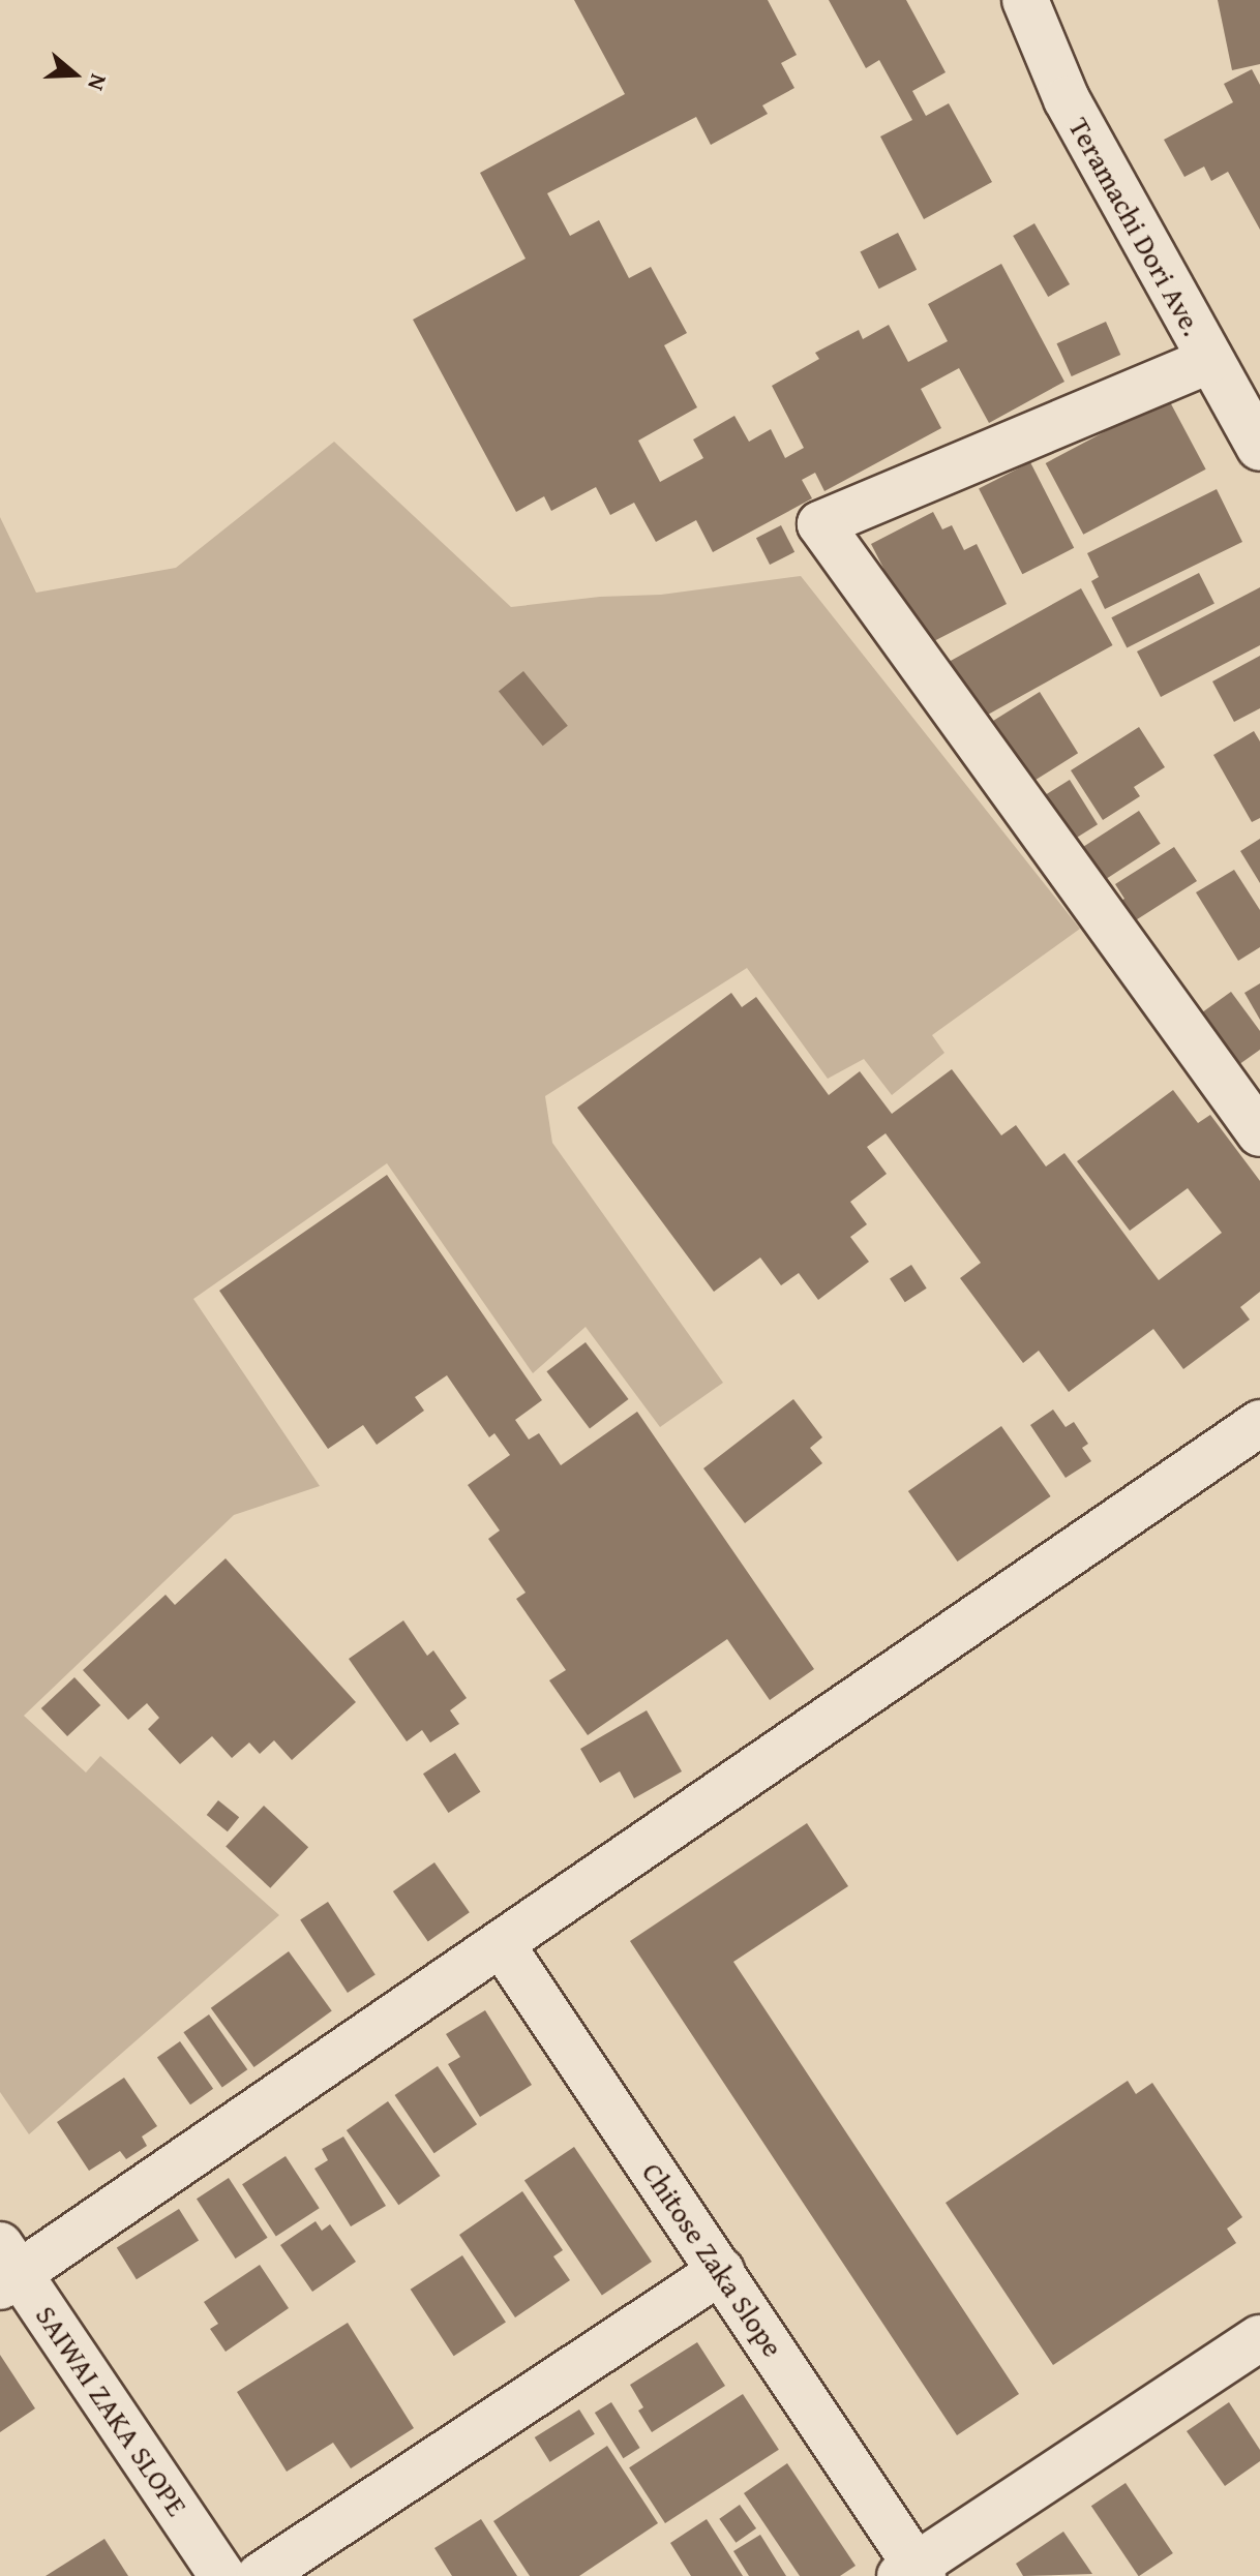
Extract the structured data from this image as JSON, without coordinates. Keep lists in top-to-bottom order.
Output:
{
  "streets": {
    "street": ["Teramachi Dori Ave.", "Chitose Zaka Slope", "SAIWAI ZAKA SLOPE"]
  },
  "north": "right"
}
